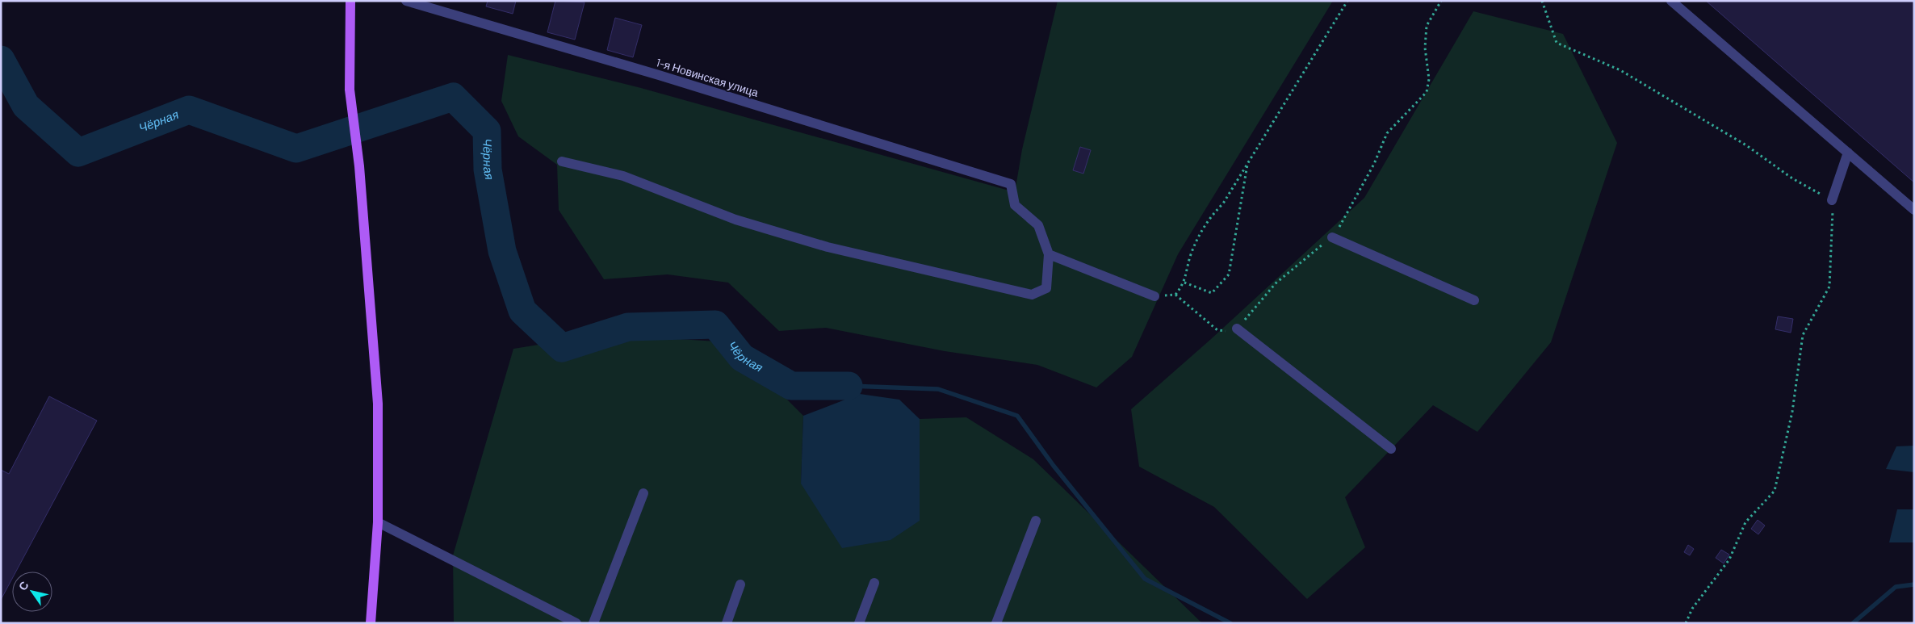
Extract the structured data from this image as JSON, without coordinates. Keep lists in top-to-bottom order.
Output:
{
  "streets": {
    "street": ["1-я Новинская улица"]
  },
  "water": ["Чёрная"],
  "north": "top left"
}
